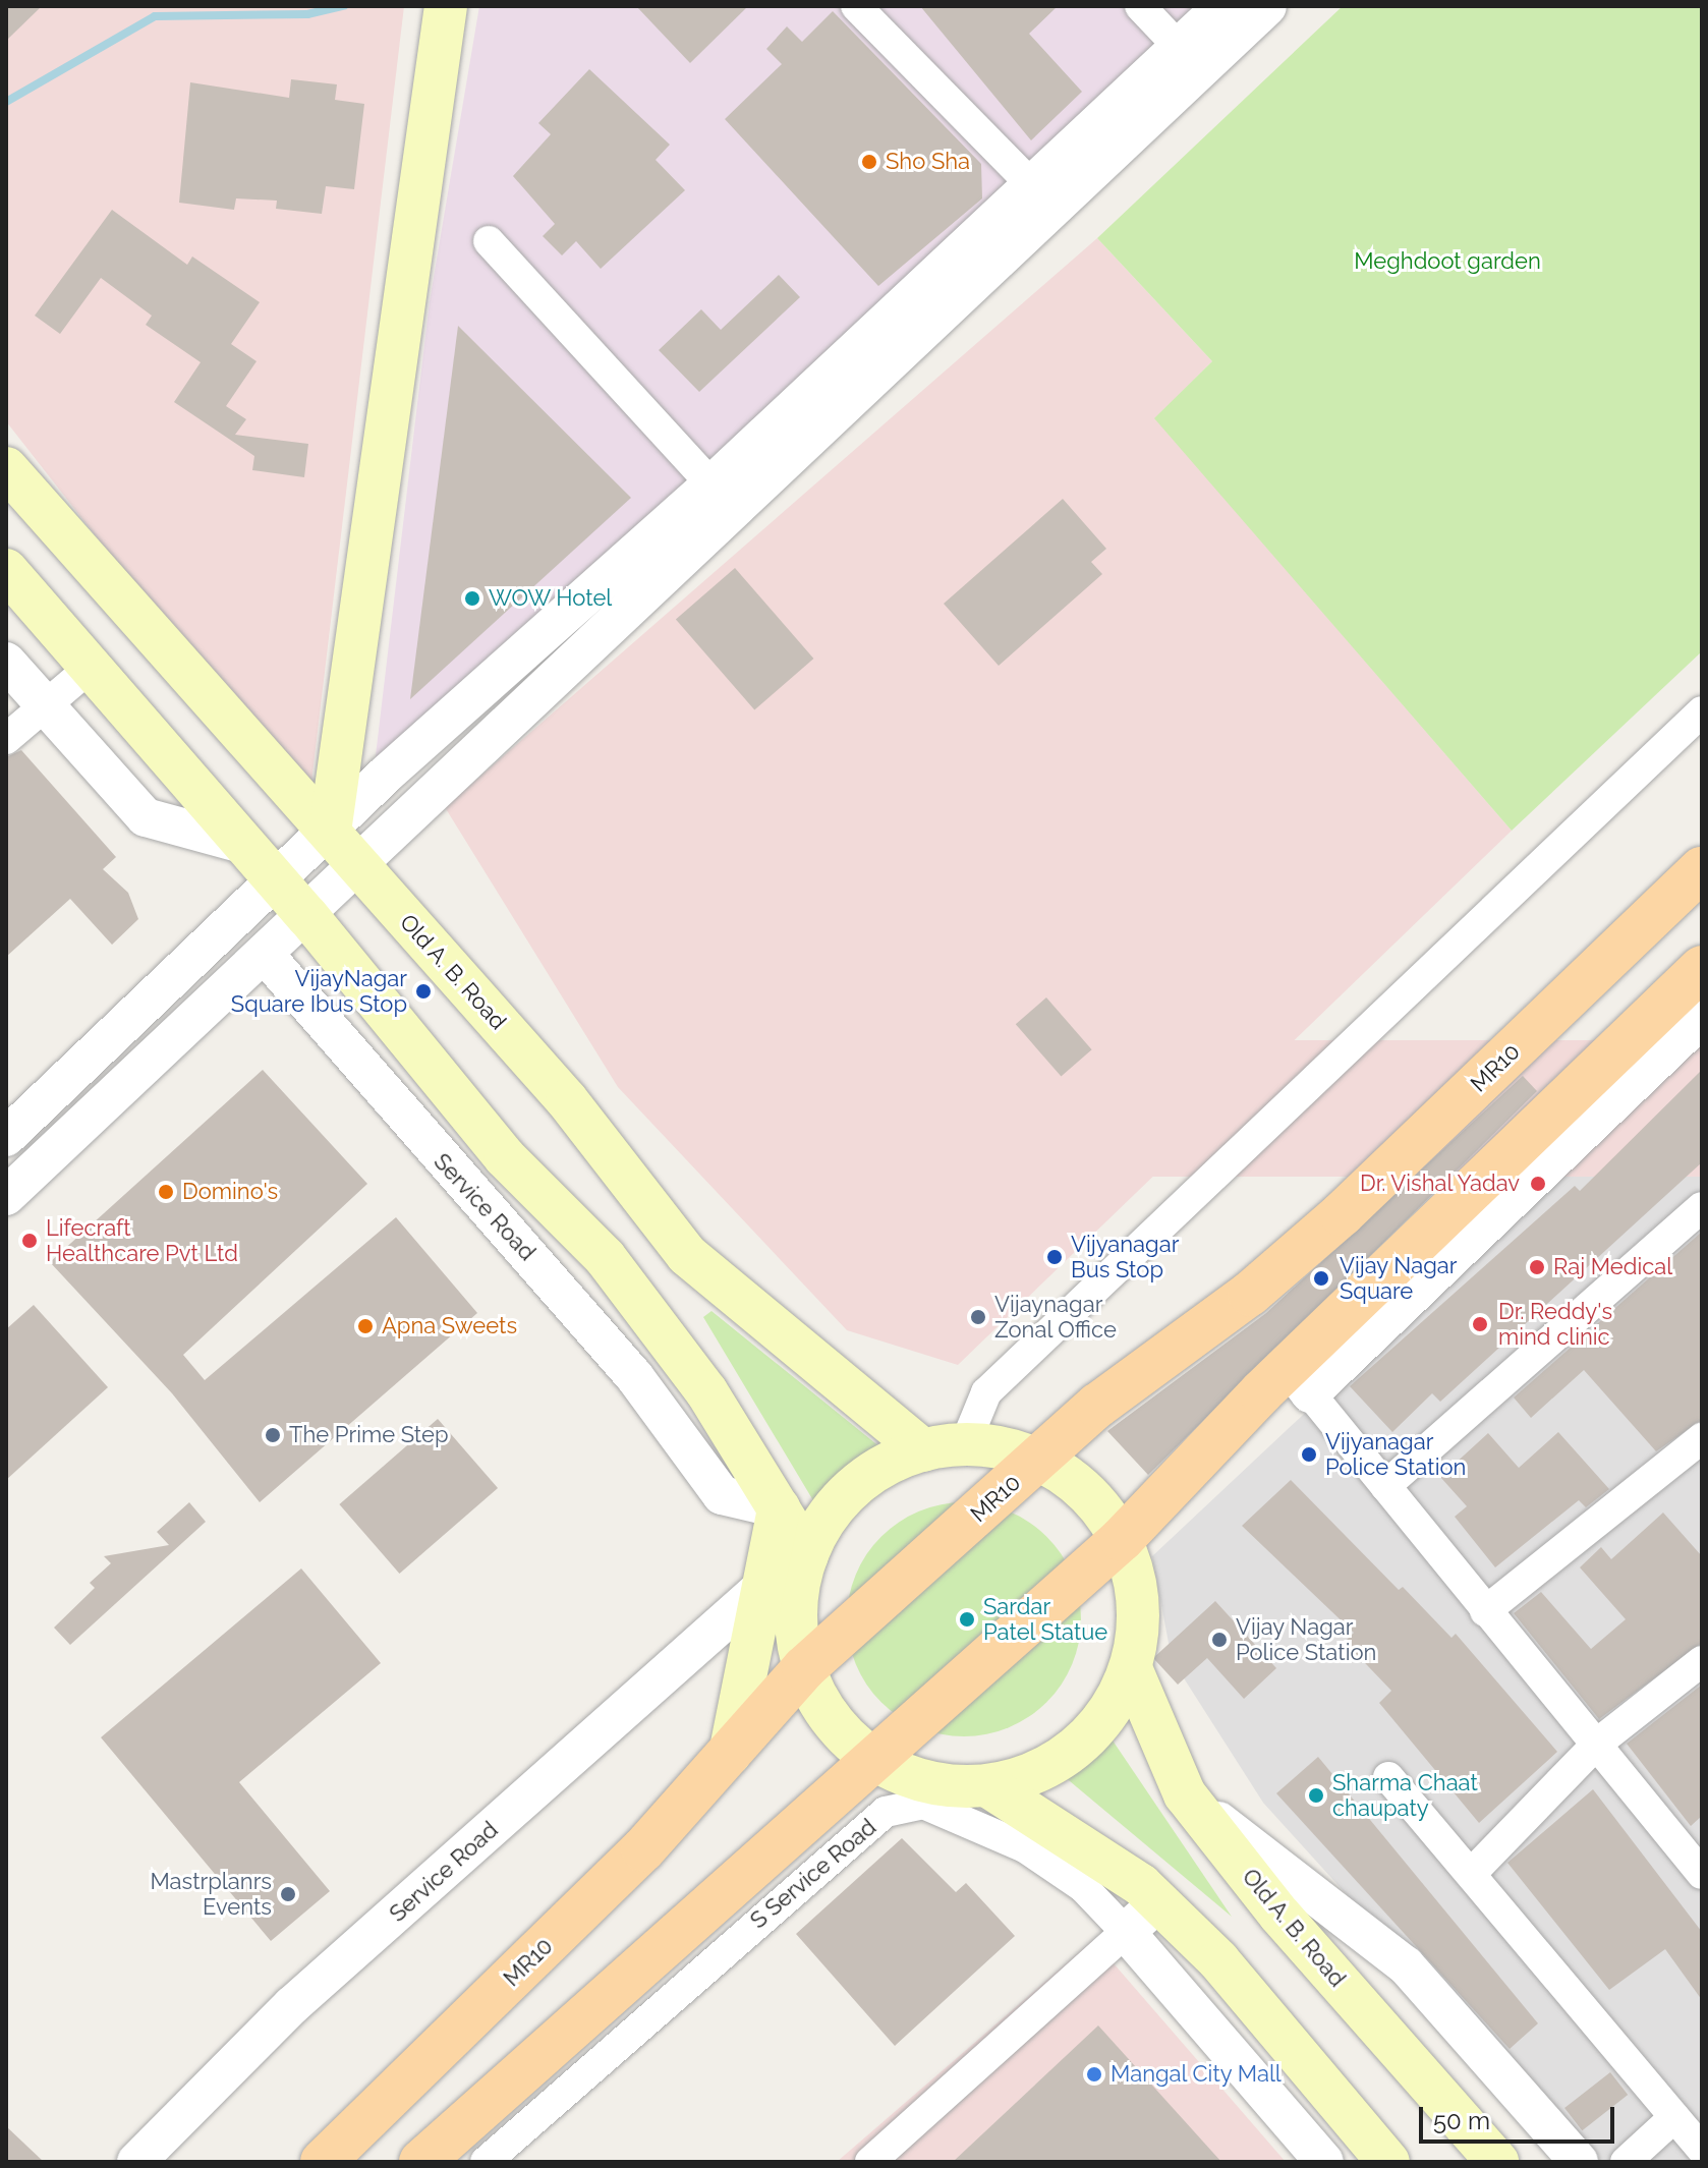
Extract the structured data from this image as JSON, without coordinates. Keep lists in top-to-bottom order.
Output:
{
  "streets": {
    "main road": ["Old A. B. Road", "MR10"],
    "street": ["Service Road", "S Service Road"]
  },
  "parks": ["Meghdoot garden"],
  "places": [
    "Sho Sha",
    "WOW Hotel",
    "VijayNagar Square Ibus Stop",
    "Dr. Vishal Yadav",
    "Domino's",
    "Lifecraft Healthcare Pvt Ltd",
    "Vijyanagar Bus Stop",
    "Raj Medical",
    "Vijay Nagar Square",
    "Vijaynagar Zonal Office",
    "Dr. Reddy's mind clinic",
    "Apna Sweets",
    "The Prime Step",
    "Vijyanagar Police Station",
    "Sardar Patel Statue",
    "Vijay Nagar Police Station",
    "Sharma Chaat chaupaty",
    "Mastrplanrs Events",
    "Mangal City Mall"
  ],
  "scale_bar": "50 m"
}
